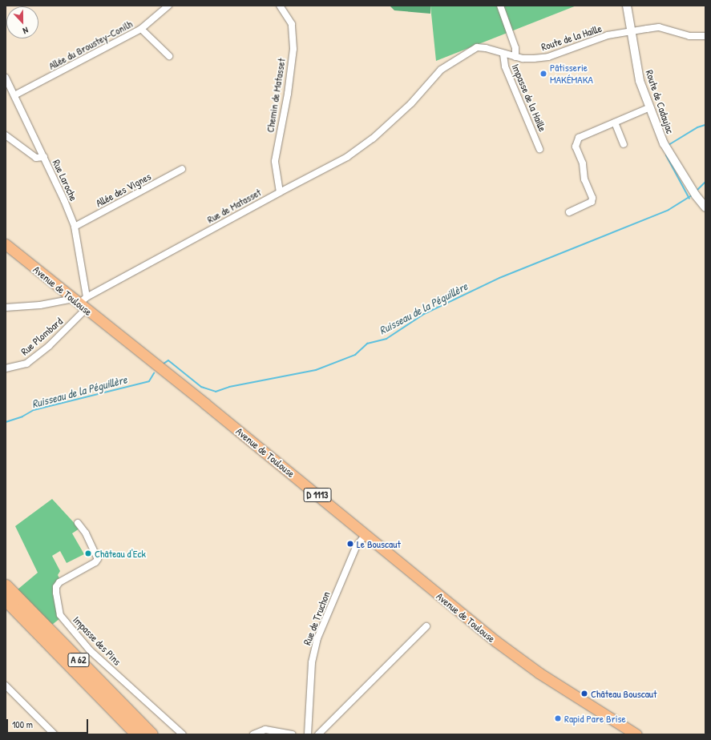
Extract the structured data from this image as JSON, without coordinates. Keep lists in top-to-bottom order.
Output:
{
  "streets": {
    "highway": ["A 62"],
    "main road": ["Avenue de Toulouse", "D 1113"],
    "street": [
      "Route de la Haille",
      "Allée du Broustey-Conilh",
      "Chemin de Matasset",
      "Impasse de la Haille",
      "Route de Cadaujac",
      "Rue Laroche",
      "Allée des Vignes",
      "Rue de Matasset",
      "Rue Plombard",
      "Rue de Truchon",
      "Impasse des Pins"
    ]
  },
  "crossings": [
    ["Route de la Haille", "Impasse de la Haille"],
    ["Route de la Haille", "Route de Cadaujac"],
    ["Route de la Haille", "Rue de Matasset"],
    ["Allée du Broustey-Conilh", "Rue Laroche"],
    ["Chemin de Matasset", "Rue de Matasset"],
    ["Rue Laroche", "Allée des Vignes"],
    ["Rue Laroche", "Rue de Matasset"],
    ["Rue Laroche", "Avenue de Toulouse"],
    ["Rue Laroche", "Rue Plombard"],
    ["Rue de Matasset", "Avenue de Toulouse"],
    ["Rue de Matasset", "Rue Plombard"],
    ["Avenue de Toulouse", "Rue Plombard"],
    ["Avenue de Toulouse", "Rue de Truchon"]
  ],
  "water": ["Ruisseau de la Péguillère"],
  "places": [
    "Pâtisserie MAKÉMAKA",
    "Le Bouscaut",
    "Château d'Eck",
    "Château Bouscaut",
    "Rapid Pare Brise"
  ],
  "scale_bar": "100 m",
  "north": "bottom"
}
